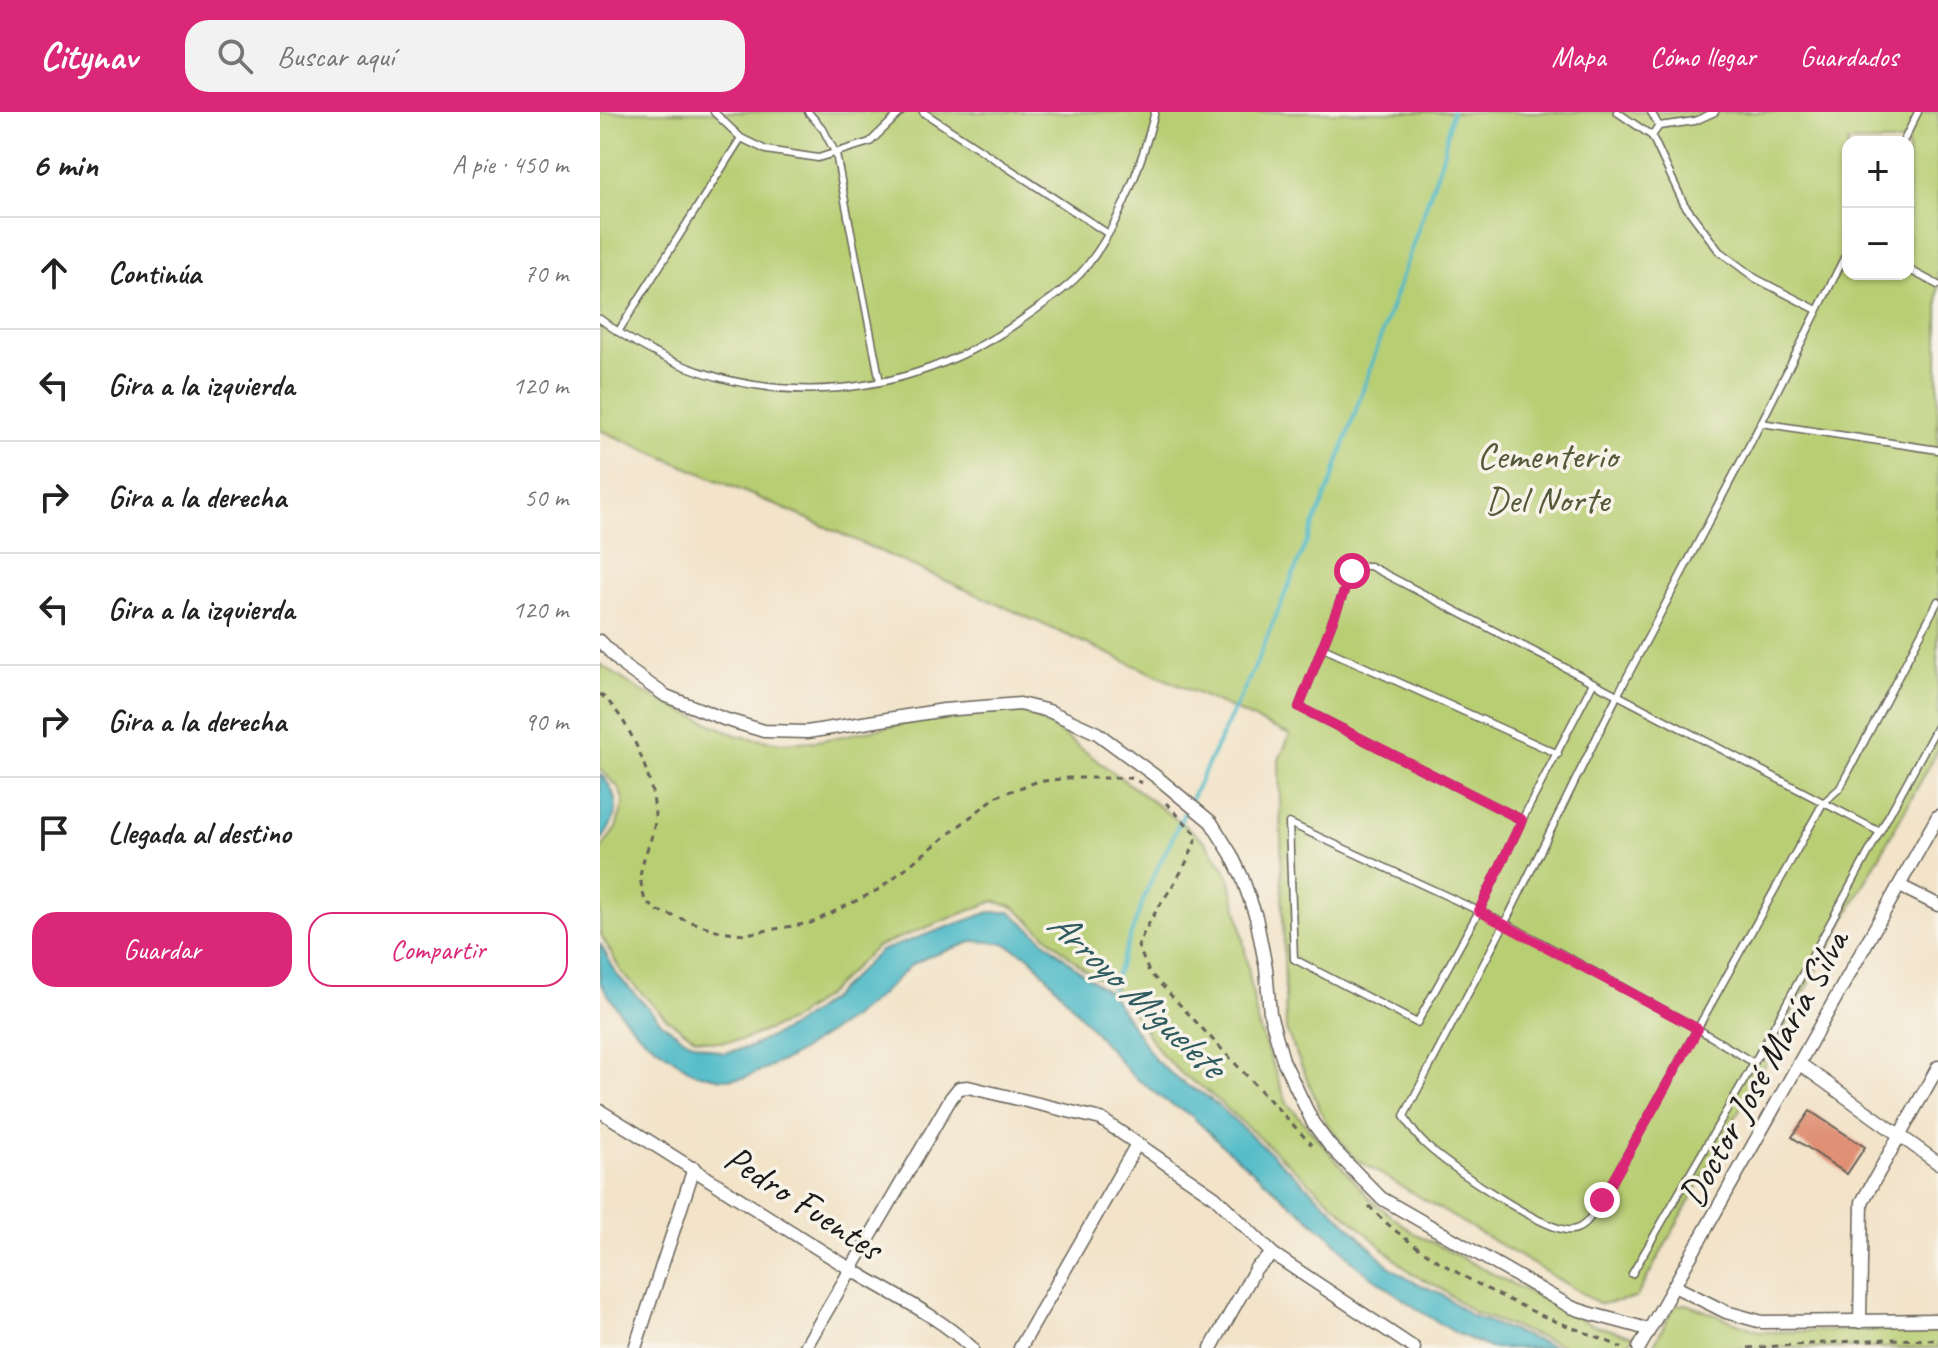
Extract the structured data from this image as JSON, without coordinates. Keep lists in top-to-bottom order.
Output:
{
  "streets": {
    "street": ["Doctor José María Silva", "Pedro Fuentes"]
  },
  "water": ["Arroyo Miguelete"],
  "parks": ["Cementerio Del Norte"],
  "page": {
    "header": "Citynav",
    "search": "Buscar aquí",
    "nav": ["Mapa", "Cómo llegar", "Guardados"],
    "heading": ["6 min", "A pie · 450 m"],
    "map_buttons": ["+", "−"],
    "list": [
      ["Continúa", "70 m"],
      ["Gira a la izquierda", "120 m"],
      ["Gira a la derecha", "50 m"],
      ["Gira a la izquierda", "120 m"],
      ["Gira a la derecha", "90 m"],
      "Llegada al destino"
    ],
    "buttons": ["Guardar", "Compartir"]
  }
}
